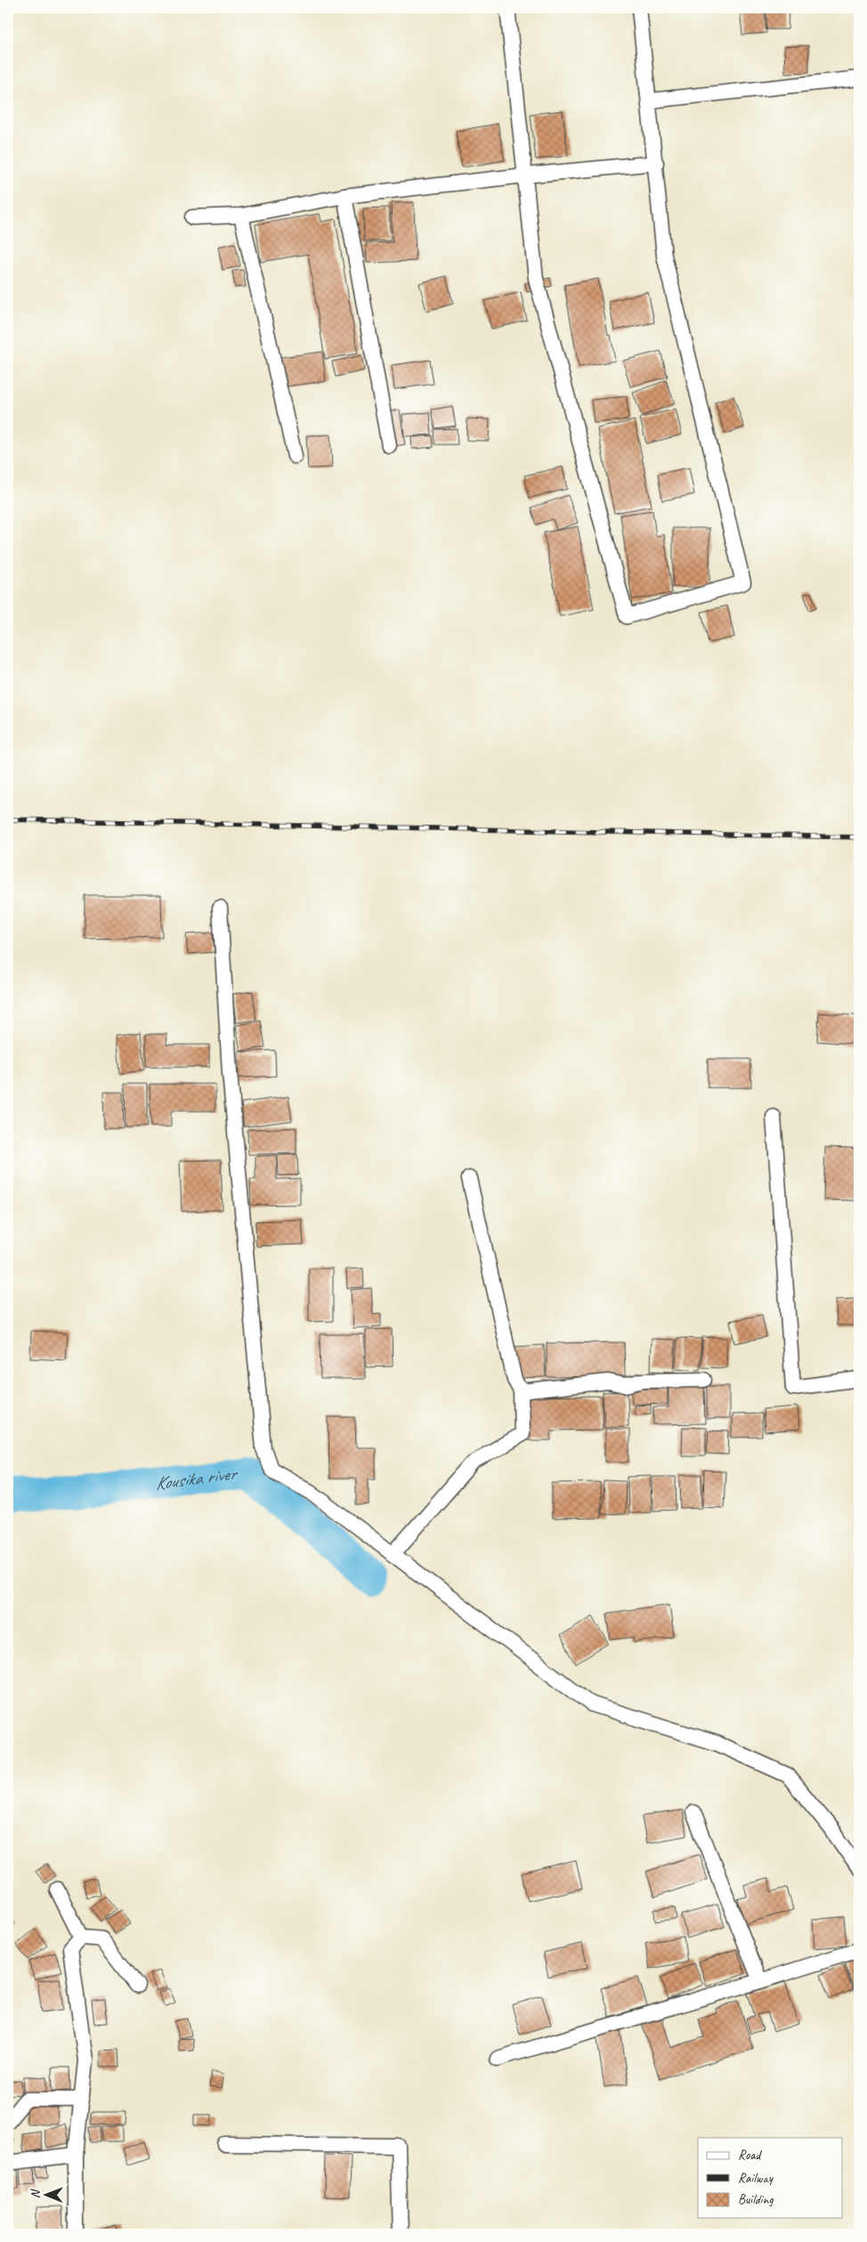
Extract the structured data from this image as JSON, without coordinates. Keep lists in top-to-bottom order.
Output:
{
  "water": ["Kousika river"],
  "legend": ["Road", "Railway", "Building"],
  "north": "left"
}
